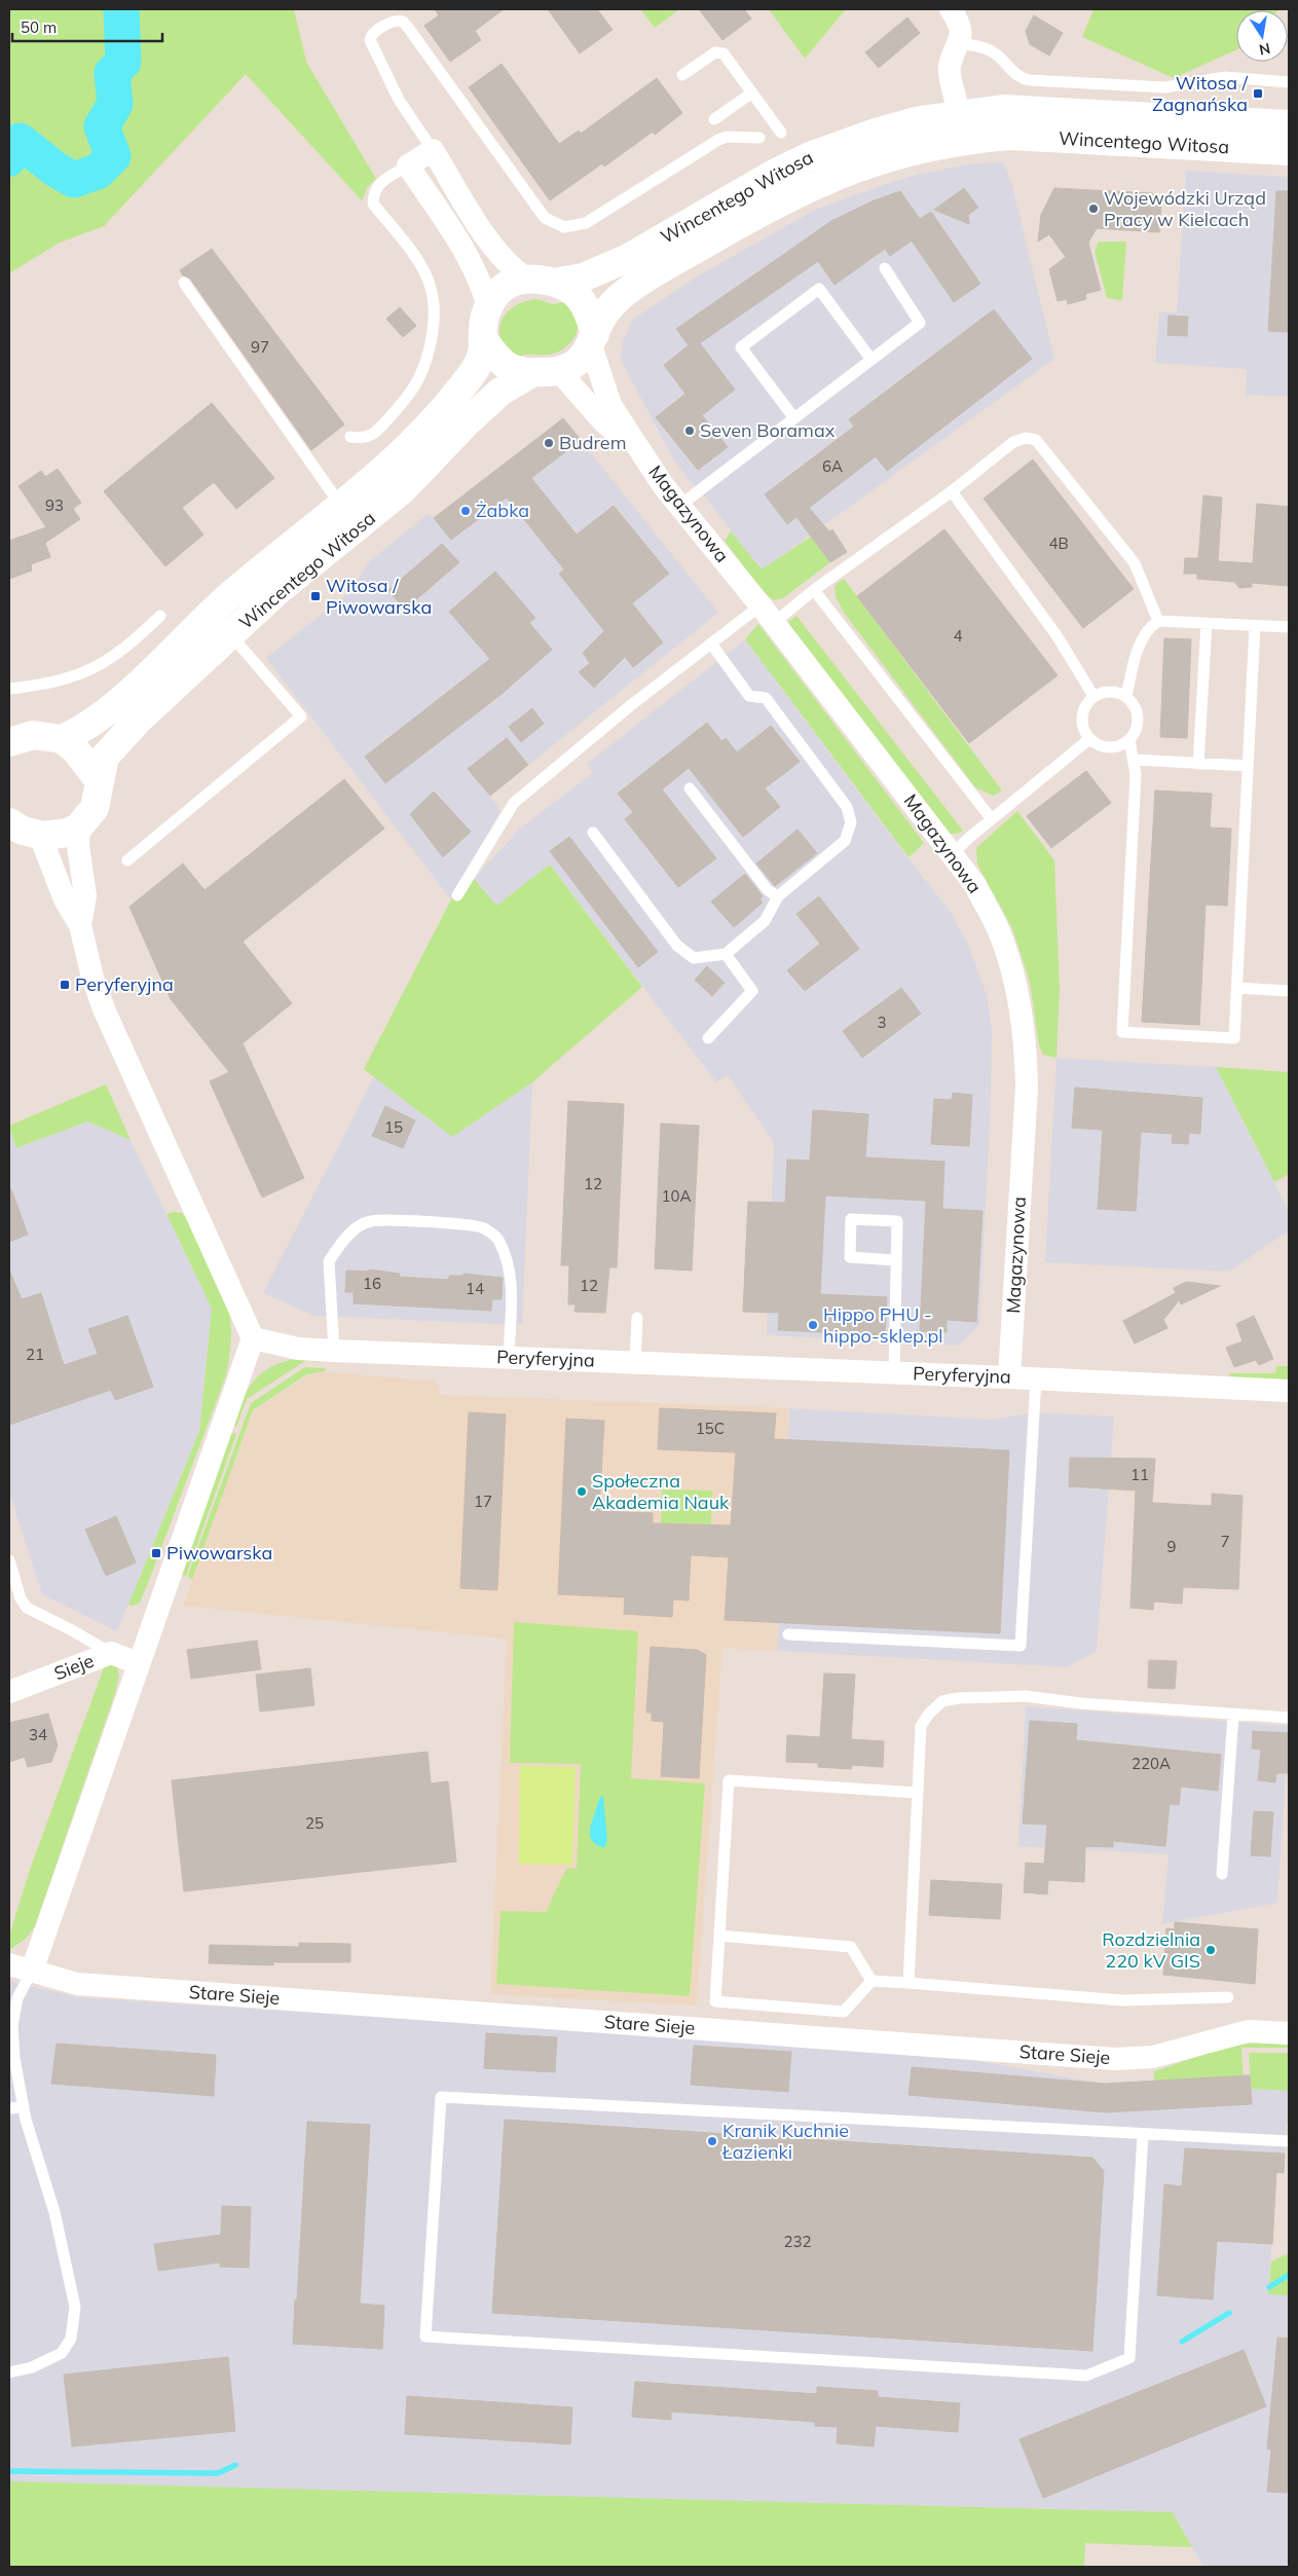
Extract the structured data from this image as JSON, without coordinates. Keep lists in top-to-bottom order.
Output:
{
  "streets": {
    "main road": ["Wincentego Witosa"],
    "street": [
      "Magazynowa",
      "Peryferyjna",
      "Sieje",
      "Stare Sieje"
    ]
  },
  "crossings": [
    ["Wincentego Witosa", "Magazynowa"],
    ["Magazynowa", "Peryferyjna"]
  ],
  "places": {
    "transit": [
      "Witosa / Zagnańska",
      "Witosa / Piwowarska",
      "Peryferyjna",
      "Piwowarska"
    ],
    "other": [
      "Wojewódzki Urząd Pracy w Kielcach",
      "Seven Boramax",
      "Budrem",
      "Żabka",
      "Hippo PHU - hippo-sklep.pl",
      "Społeczna Akademia Nauk",
      "Rozdzielnia 220 kV GIS",
      "Kranik Kuchnie Łazienki"
    ]
  },
  "house_numbers": [
    "97",
    "6A",
    "93",
    "4B",
    "4",
    "3",
    "15",
    "12",
    "10A",
    "16",
    "12",
    "14",
    "21",
    "15C",
    "11",
    "17",
    "7",
    "9",
    "34",
    "220A",
    "25",
    "232"
  ],
  "scale_bar": "50 m",
  "north": "bottom"
}
